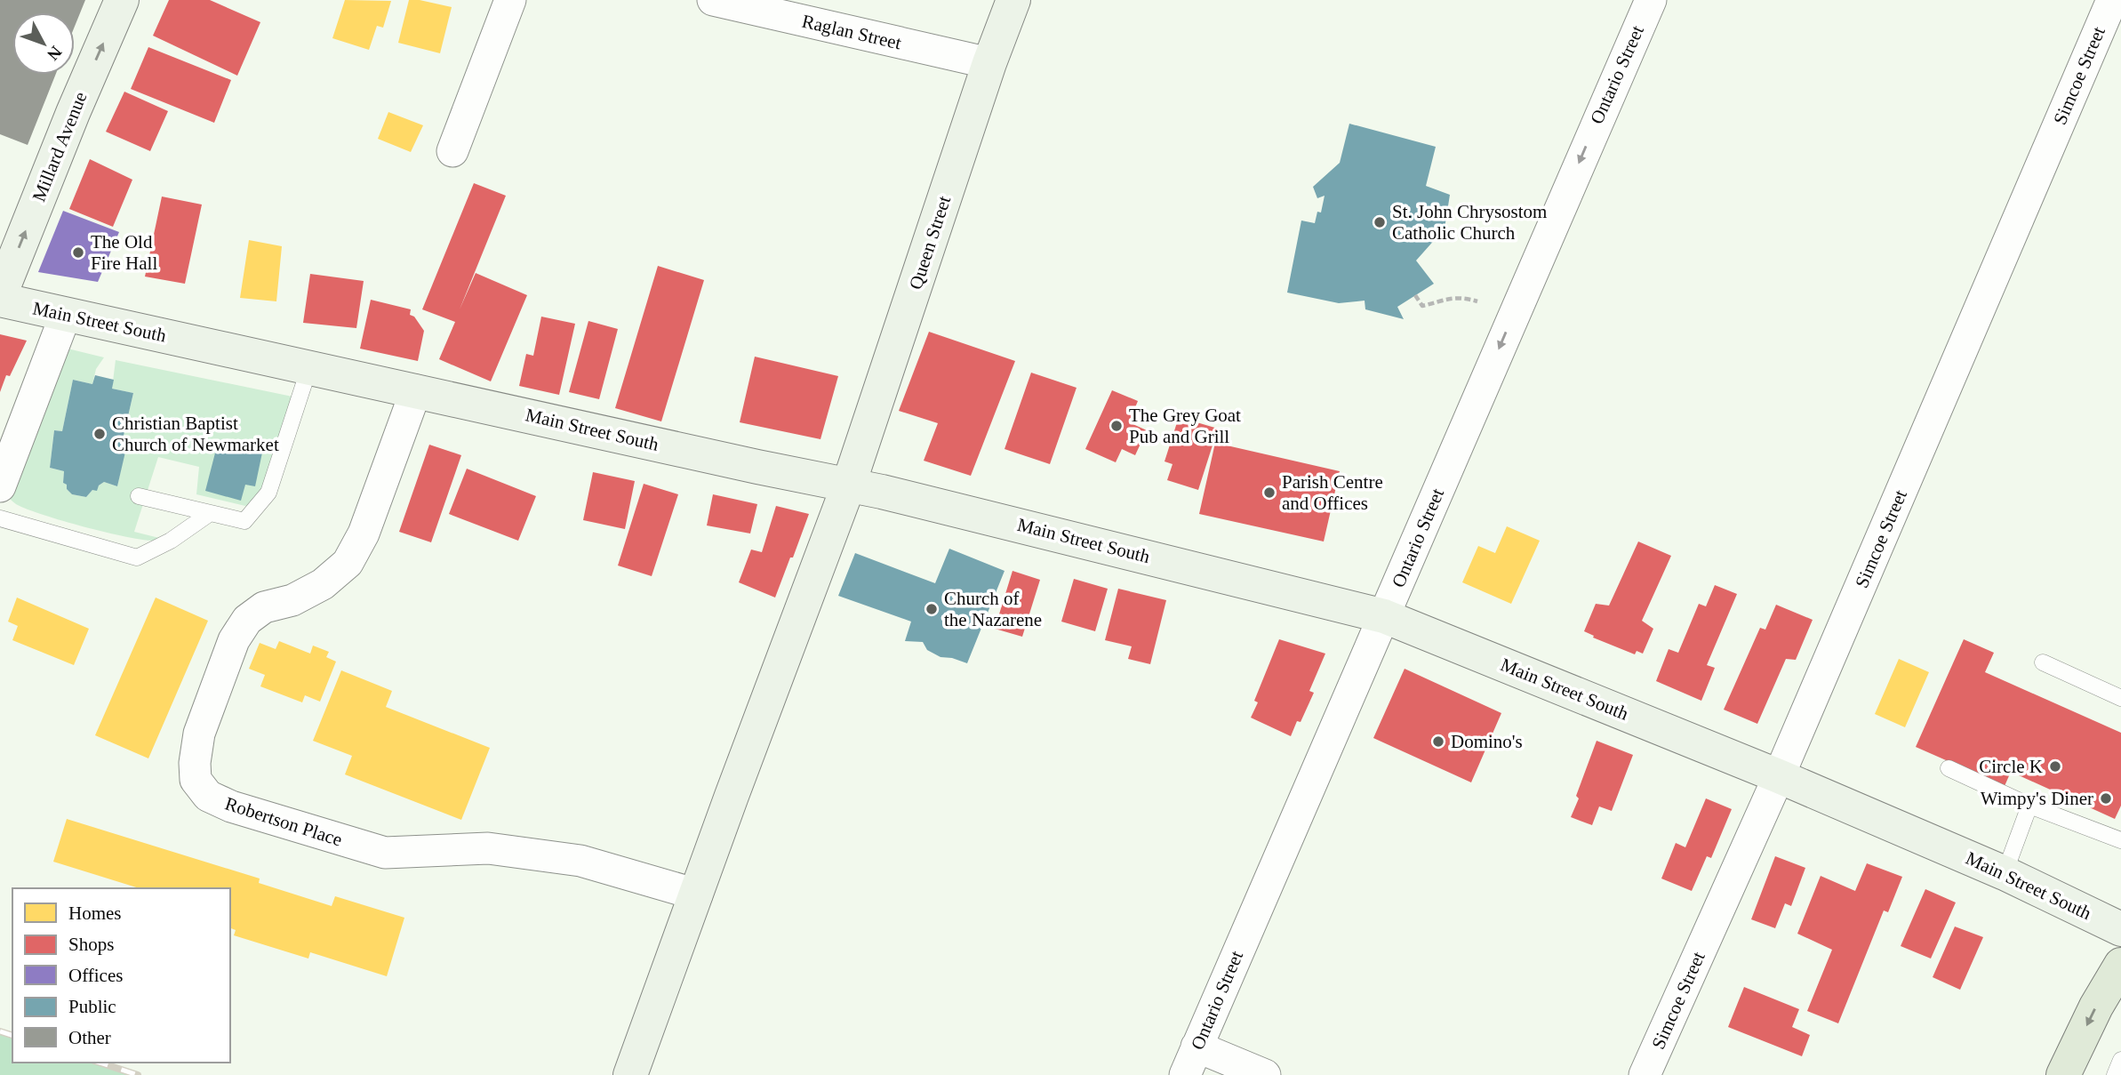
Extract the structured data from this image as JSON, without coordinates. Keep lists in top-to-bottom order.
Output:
{
  "streets": {
    "main road": ["Millard Avenue", "Queen Street", "Main Street South"],
    "street": [
      "Raglan Street",
      "Ontario Street",
      "Simcoe Street",
      "Robertson Place"
    ]
  },
  "crossings": [
    ["Raglan Street", "Queen Street"],
    ["Ontario Street", "Main Street South"],
    ["Simcoe Street", "Main Street South"],
    ["Millard Avenue", "Main Street South"],
    ["Queen Street", "Main Street South"],
    ["Queen Street", "Robertson Place"],
    ["Main Street South", "Robertson Place"]
  ],
  "one_way": ["Ontario Street", "Millard Avenue"],
  "places": [
    "St. John Chrysostom Catholic Church",
    "The Old Fire Hall",
    "The Grey Goat Pub and Grill",
    "Christian Baptist Church of Newmarket",
    "Parish Centre and Offices",
    "Church of the Nazarene",
    "Domino's",
    "Circle K",
    "Wimpy's Diner"
  ],
  "legend": [
    "Homes",
    "Shops",
    "Offices",
    "Public",
    "Other"
  ],
  "north": "bottom right"
}
